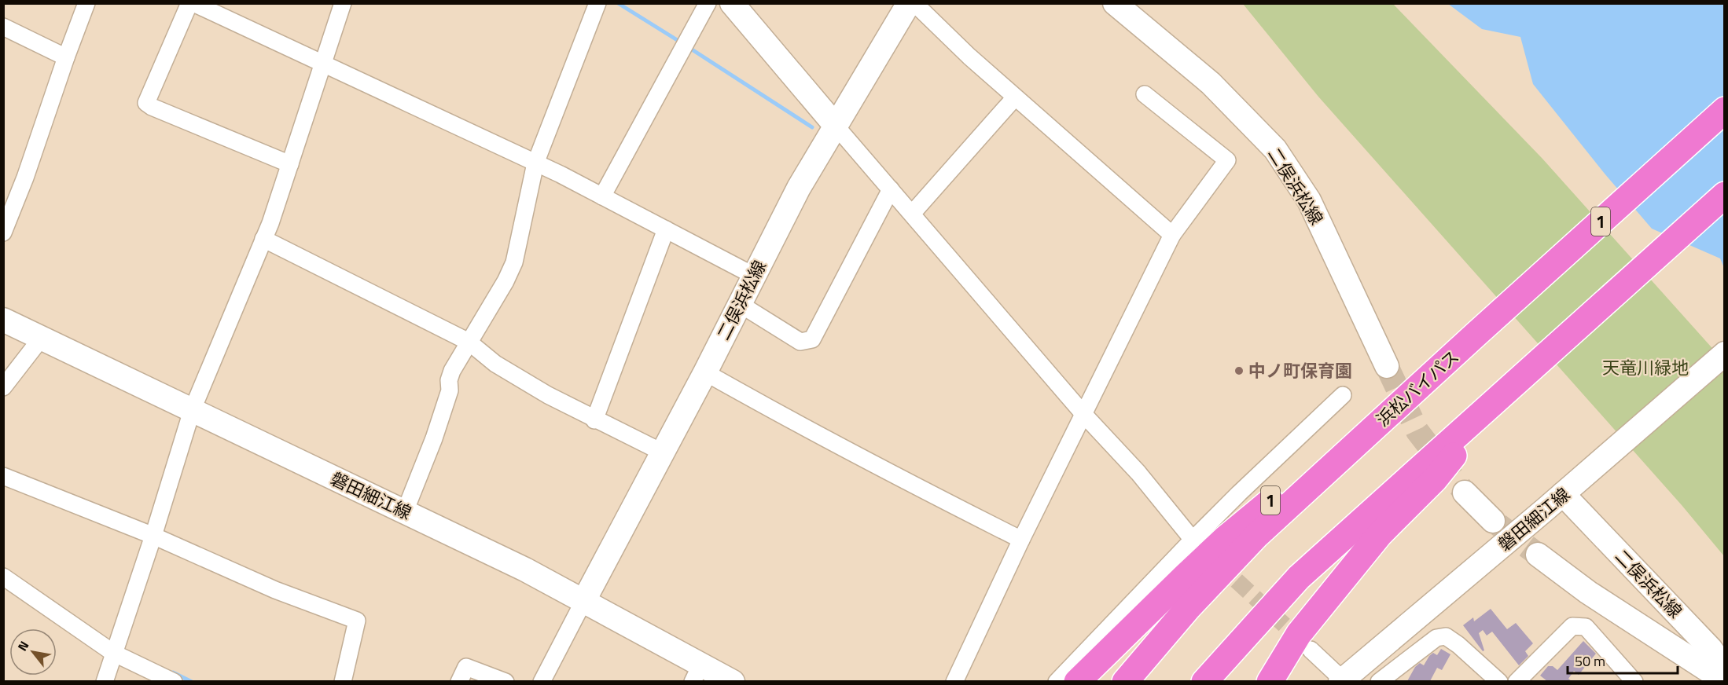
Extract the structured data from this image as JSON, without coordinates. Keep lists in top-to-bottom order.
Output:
{
  "streets": {
    "highway": ["1", "浜松バイパス"],
    "main road": ["二俣浜松線", "磐田細江線"]
  },
  "crossings": [
    ["二俣浜松線", "磐田細江線"],
    ["1", "浜松バイパス"]
  ],
  "parks": ["天竜川緑地"],
  "places": ["中ノ町保育園"],
  "scale_bar": "50 m",
  "north": "top left"
}
